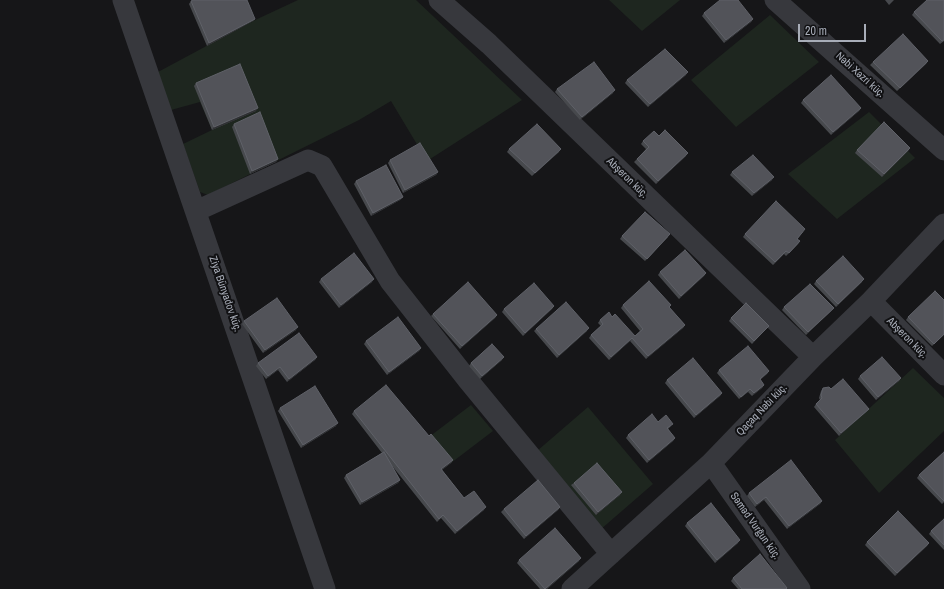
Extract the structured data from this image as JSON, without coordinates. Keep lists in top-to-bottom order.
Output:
{
  "streets": {
    "street": [
      "Nəbi Xəzri küç.",
      "Abşeron küç.",
      "Ziya Bünyadov küç.",
      "Qaçaq Nəbi küç.",
      "Səməd Vurğun küç."
    ]
  },
  "crossings": [
    ["Abşeron küç.", "Qaçaq Nəbi küç."],
    ["Qaçaq Nəbi küç.", "Səməd Vurğun küç."]
  ],
  "scale_bar": "20 m"
}
